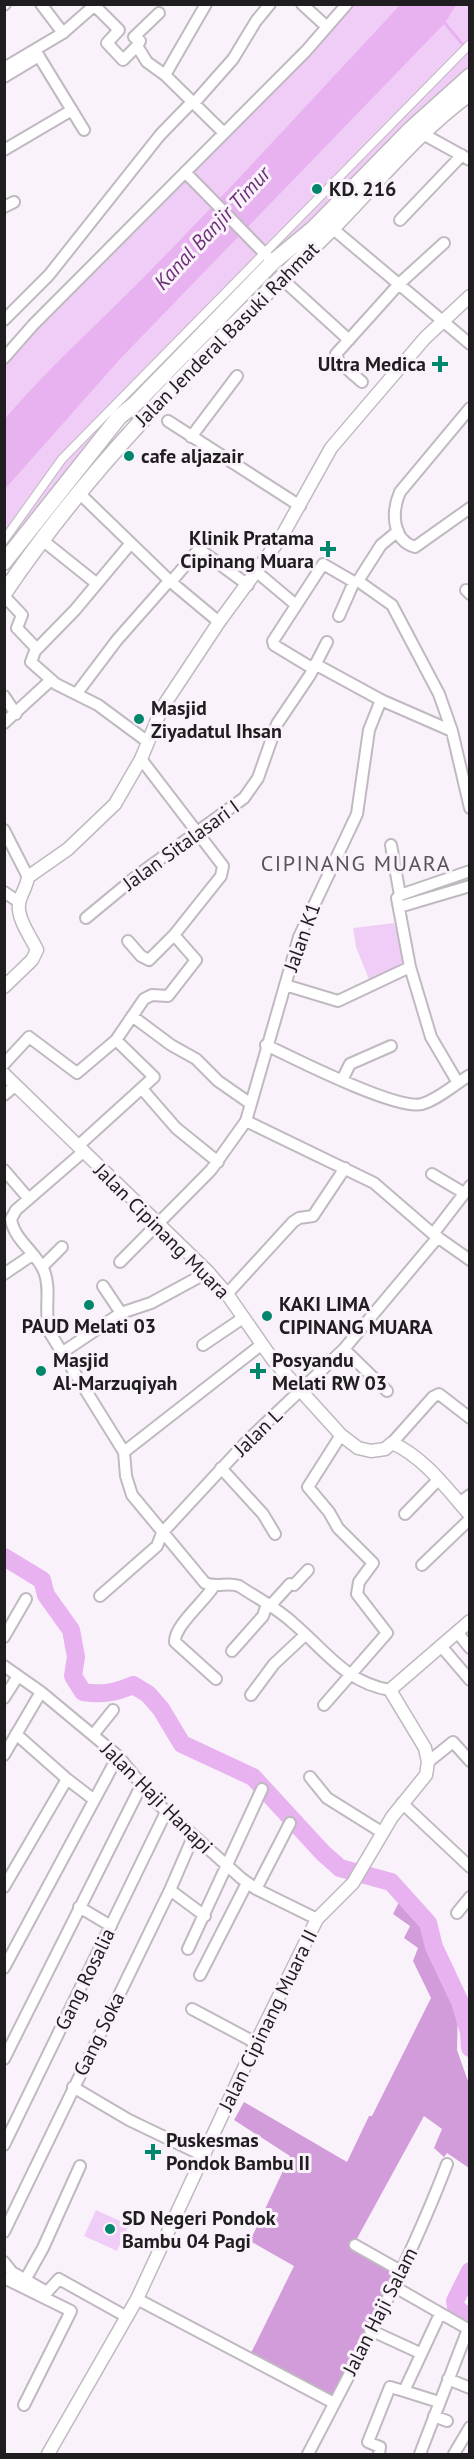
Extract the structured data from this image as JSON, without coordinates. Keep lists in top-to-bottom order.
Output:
{
  "streets": {
    "main road": ["Jalan Jenderal Basuki Rahmat"],
    "street": [
      "Jalan Sitalasari I",
      "Jalan K1",
      "Jalan Cipinang Muara",
      "Jalan L",
      "Jalan Haji Hanapi",
      "Gang Rosalia",
      "Jalan Cipinang Muara II",
      "Gang Soka",
      "Jalan Haji Salam"
    ]
  },
  "crossings": [
    ["Jalan K1", "Jalan Cipinang Muara"],
    ["Jalan Cipinang Muara", "Jalan L"],
    ["Jalan Haji Hanapi", "Gang Rosalia"],
    ["Jalan Haji Hanapi", "Jalan Cipinang Muara II"],
    ["Jalan Haji Hanapi", "Gang Soka"]
  ],
  "districts": ["CIPINANG MUARA"],
  "water": ["Kanal Banjir Timur"],
  "places": {
    "other": [
      "KD. 216",
      "cafe aljazair",
      "Masjid Ziyadatul Ihsan",
      "PAUD Melati 03",
      "KAKI LIMA CIPINANG MUARA",
      "Masjid Al-Marzuqiyah",
      "SD Negeri Pondok Bambu 04 Pagi"
    ],
    "health": [
      "Ultra Medica",
      "Klinik Pratama Cipinang Muara",
      "Posyandu Melati RW 03",
      "Puskesmas Pondok Bambu II"
    ]
  }
}
